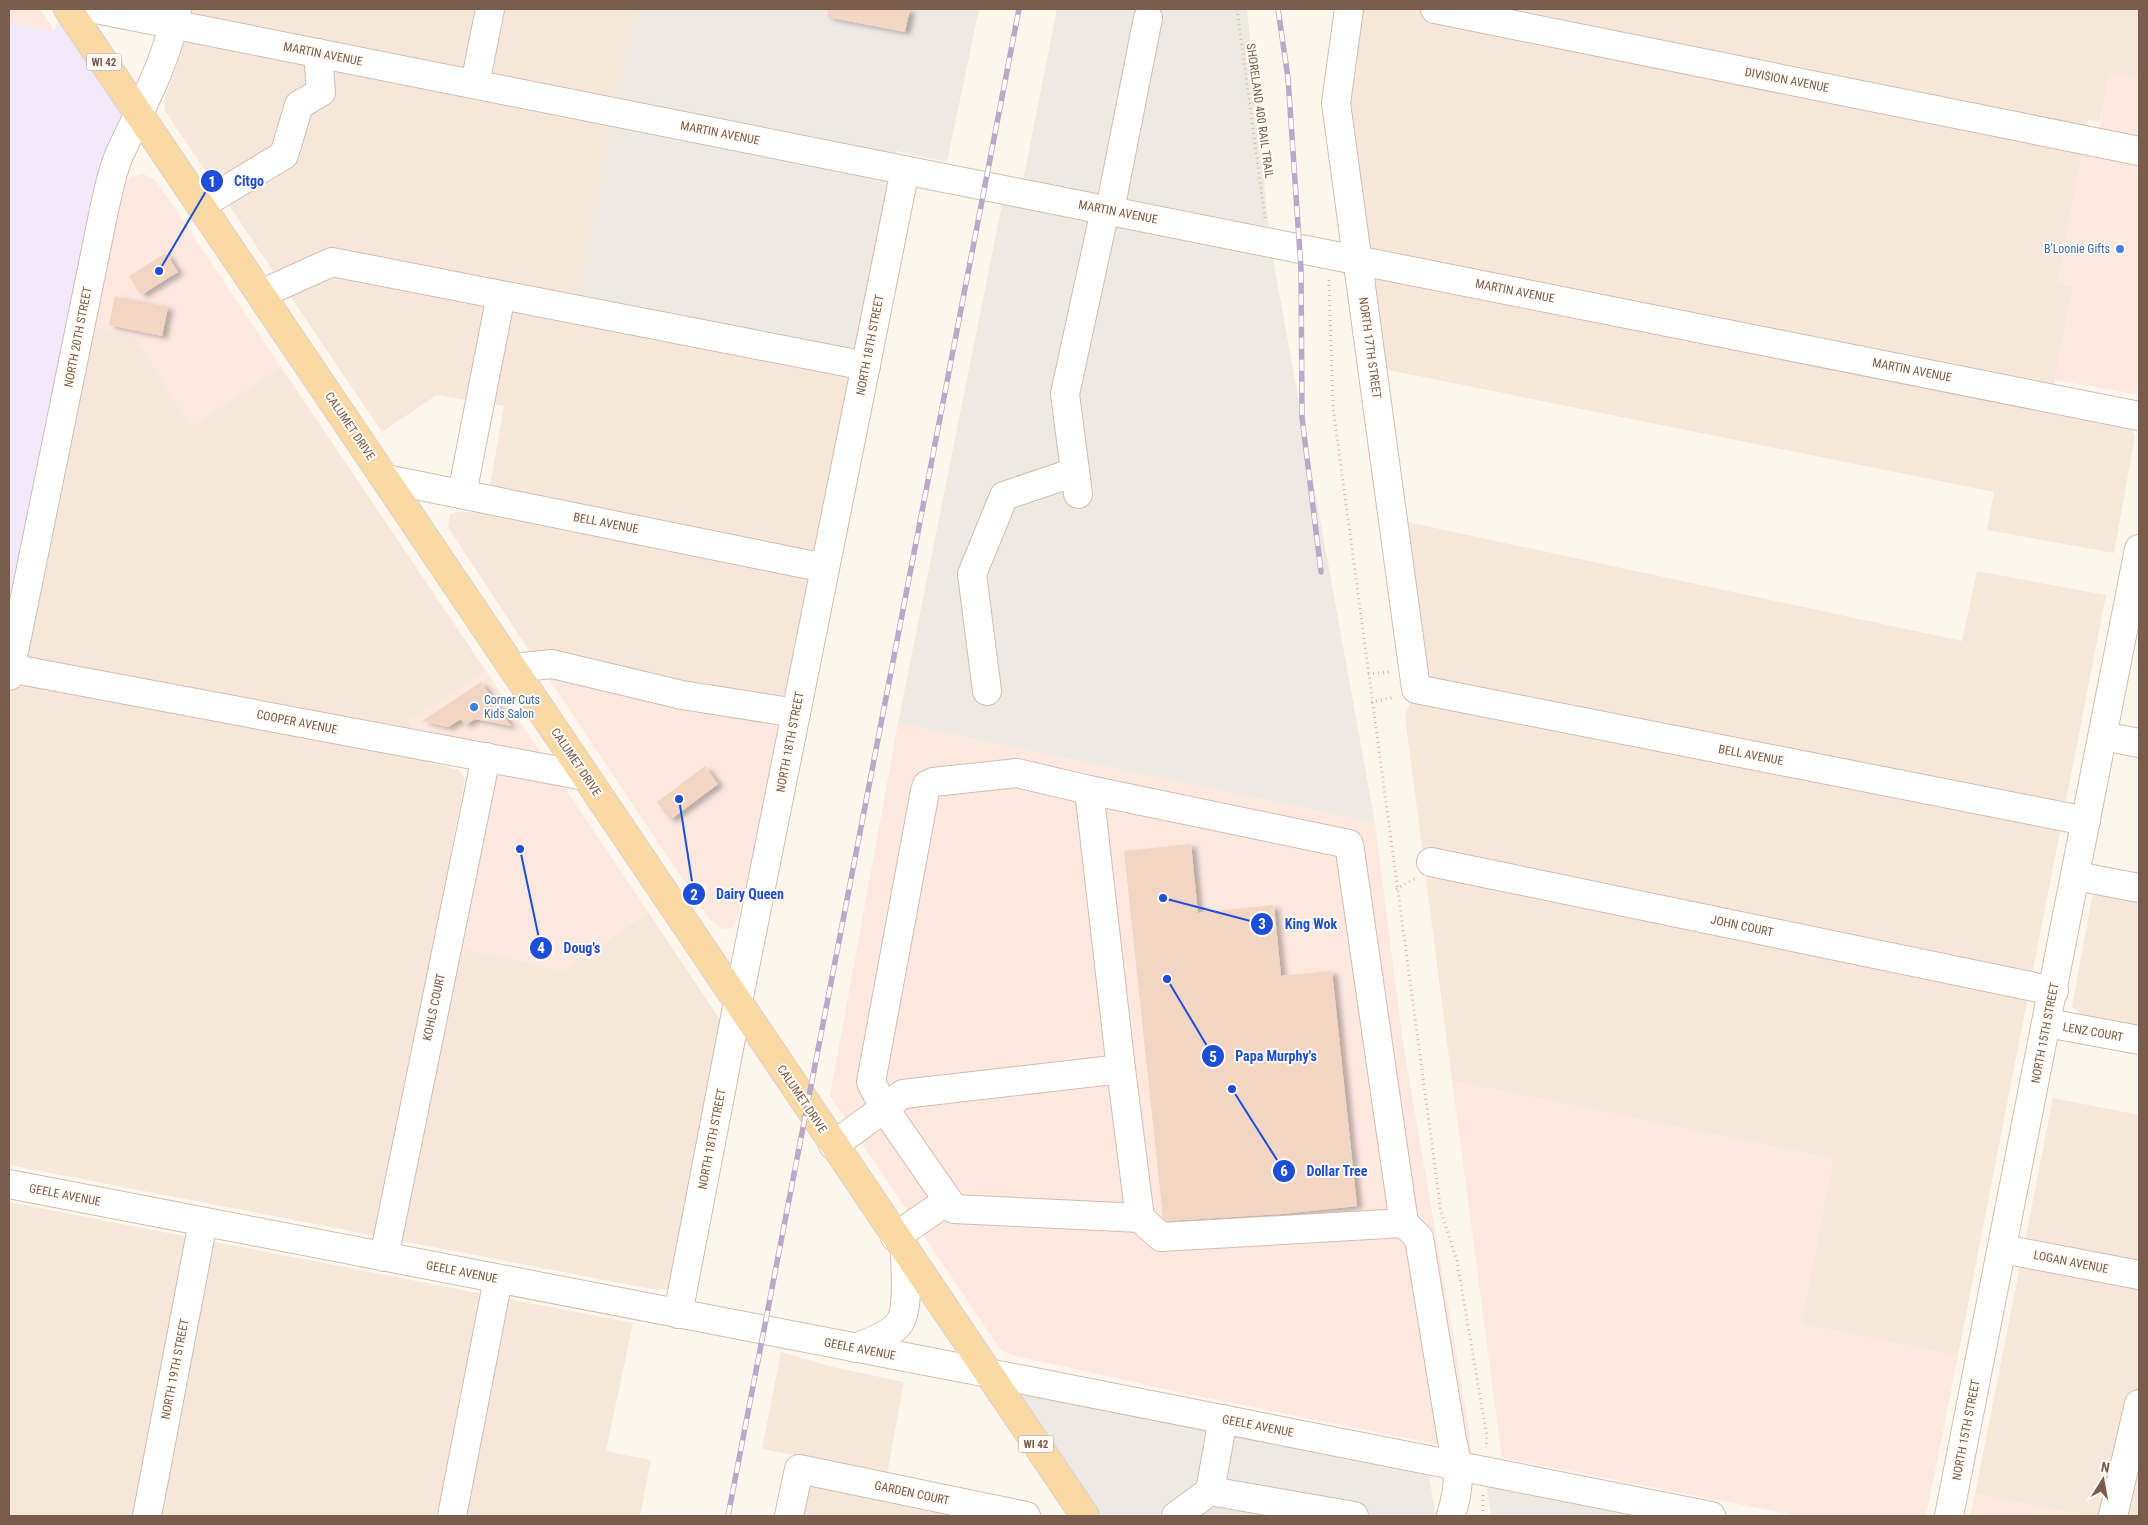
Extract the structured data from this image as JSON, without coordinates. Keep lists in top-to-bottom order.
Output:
{
  "streets": {
    "main road": ["WI 42", "CALUMET DRIVE"],
    "street": [
      "MARTIN AVENUE",
      "DIVISION AVENUE",
      "NORTH 20TH STREET",
      "NORTH 18TH STREET",
      "NORTH 17TH STREET",
      "BELL AVENUE",
      "COOPER AVENUE",
      "JOHN COURT",
      "KOHLS COURT",
      "LENZ COURT",
      "NORTH 15TH STREET",
      "GEELE AVENUE",
      "LOGAN AVENUE",
      "NORTH 19TH STREET",
      "GARDEN COURT"
    ],
    "path": ["SHORELAND 400 RAIL TRAIL"]
  },
  "crossings": [
    ["MARTIN AVENUE", "NORTH 20TH STREET"],
    ["MARTIN AVENUE", "NORTH 18TH STREET"],
    ["MARTIN AVENUE", "NORTH 17TH STREET"],
    ["NORTH 20TH STREET", "CALUMET DRIVE"],
    ["NORTH 20TH STREET", "COOPER AVENUE"],
    ["NORTH 18TH STREET", "CALUMET DRIVE"],
    ["NORTH 18TH STREET", "BELL AVENUE"],
    ["NORTH 18TH STREET", "GEELE AVENUE"],
    ["NORTH 17TH STREET", "BELL AVENUE"],
    ["CALUMET DRIVE", "BELL AVENUE"],
    ["CALUMET DRIVE", "COOPER AVENUE"],
    ["CALUMET DRIVE", "GEELE AVENUE"],
    ["BELL AVENUE", "NORTH 15TH STREET"],
    ["COOPER AVENUE", "KOHLS COURT"],
    ["JOHN COURT", "NORTH 15TH STREET"],
    ["KOHLS COURT", "GEELE AVENUE"],
    ["LENZ COURT", "NORTH 15TH STREET"],
    ["NORTH 15TH STREET", "LOGAN AVENUE"],
    ["GEELE AVENUE", "NORTH 19TH STREET"]
  ],
  "places": [
    "B'Loonie Gifts",
    "Citgo",
    "Corner Cuts Kids Salon",
    "Dairy Queen",
    "Doug's",
    "King Wok",
    "Papa Murphy's",
    "Dollar Tree"
  ],
  "north": "top"
}
